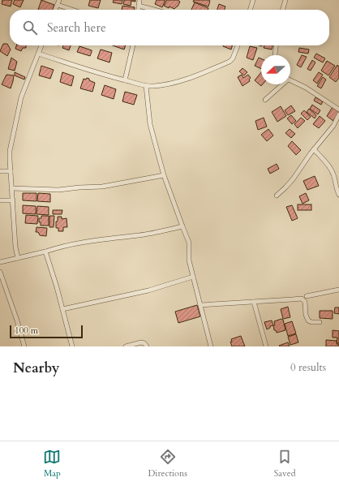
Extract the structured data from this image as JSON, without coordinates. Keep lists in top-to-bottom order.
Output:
{
  "scale_bar": "100 m",
  "north": "left",
  "page": {
    "search": "Search here",
    "scale": "100 m",
    "heading": ["Nearby", "0 results"],
    "nav": ["Map", "Directions", "Saved"]
  }
}
